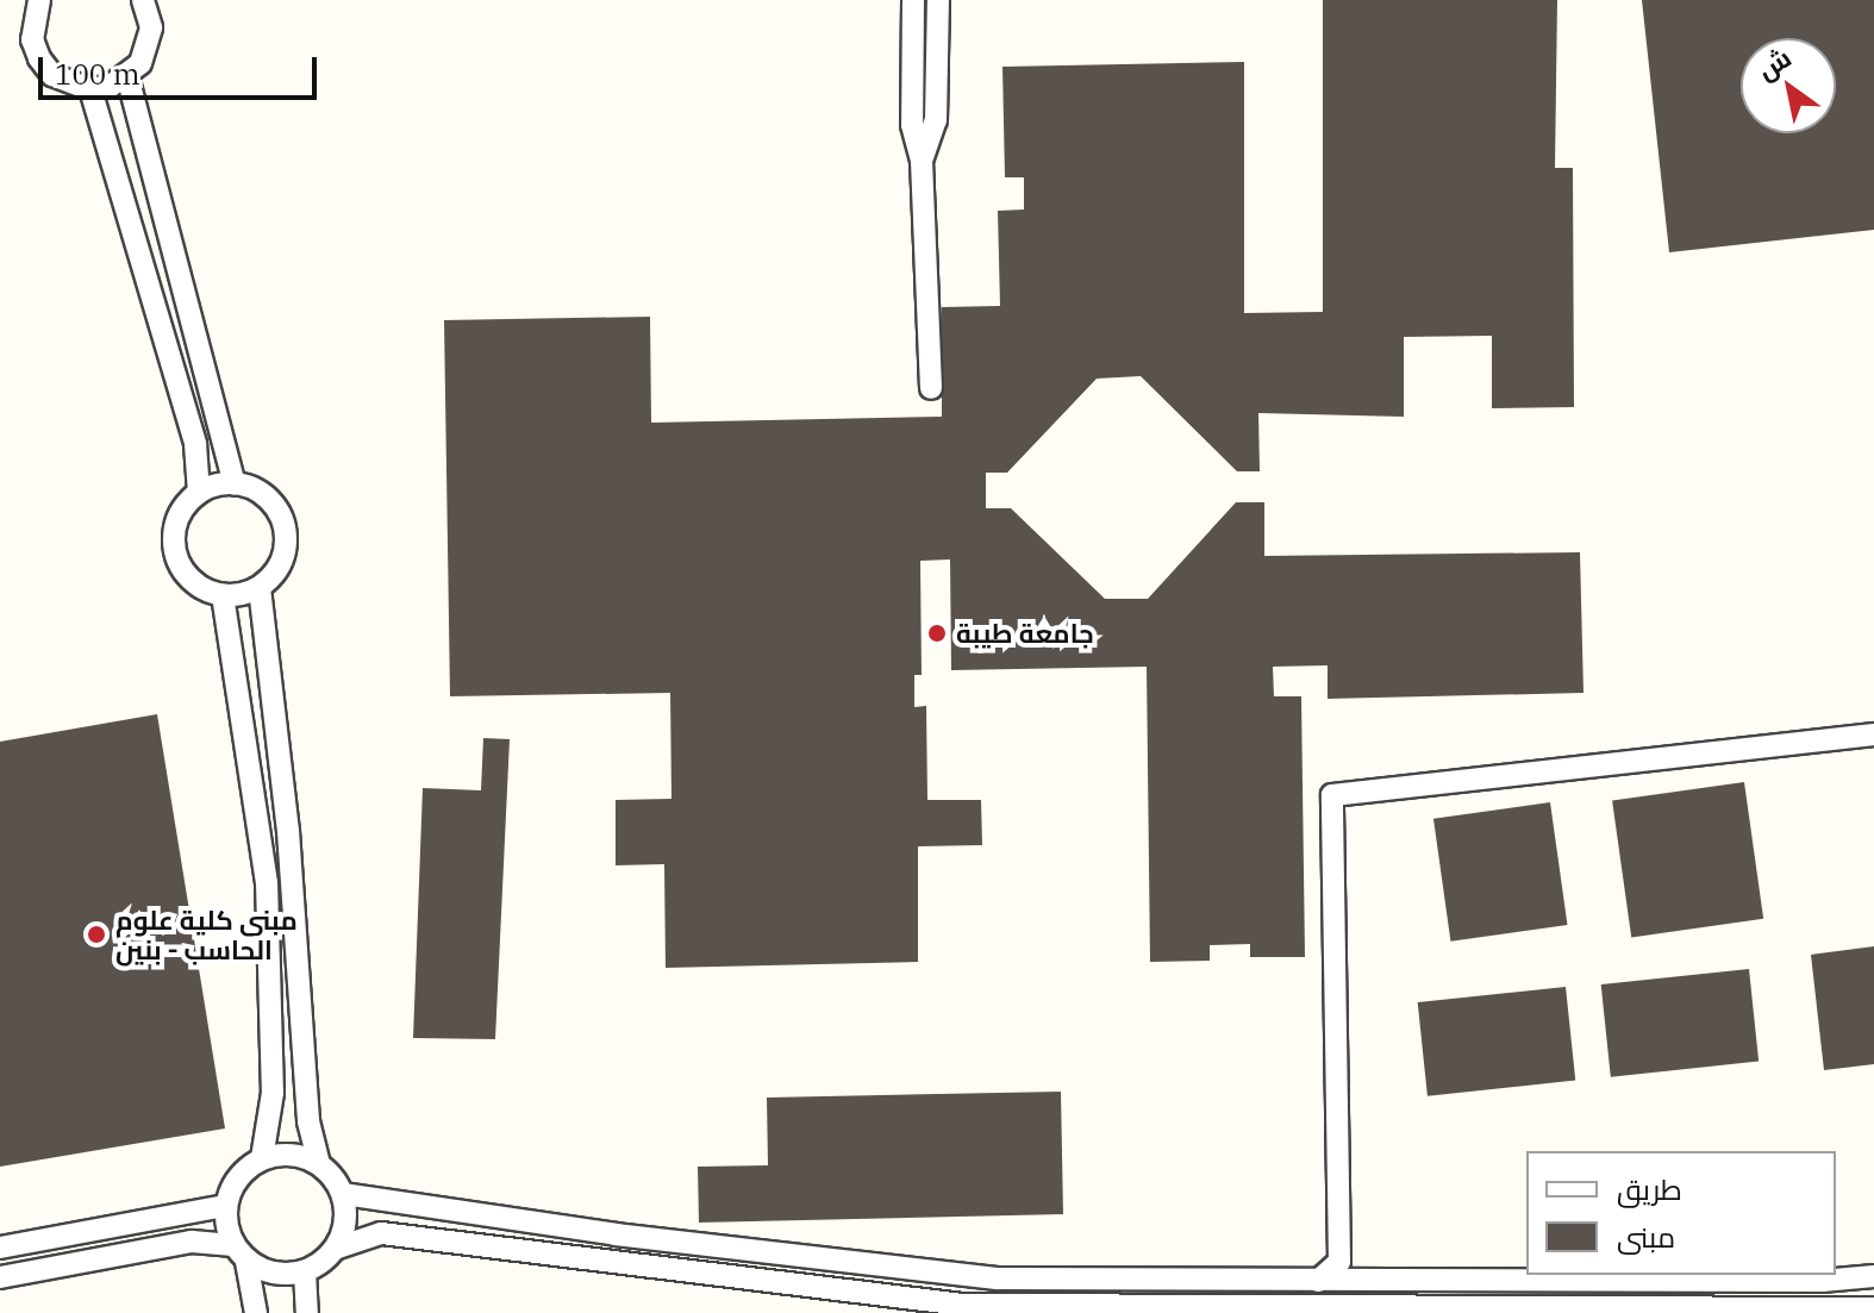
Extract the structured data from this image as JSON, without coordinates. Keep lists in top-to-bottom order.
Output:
{
  "places": ["جامعة طيبة", "مبنى كلية علوم الحاسب - بنين"],
  "legend": ["طريق", "مبنى"],
  "scale_bar": "100 m",
  "north": "top left"
}
